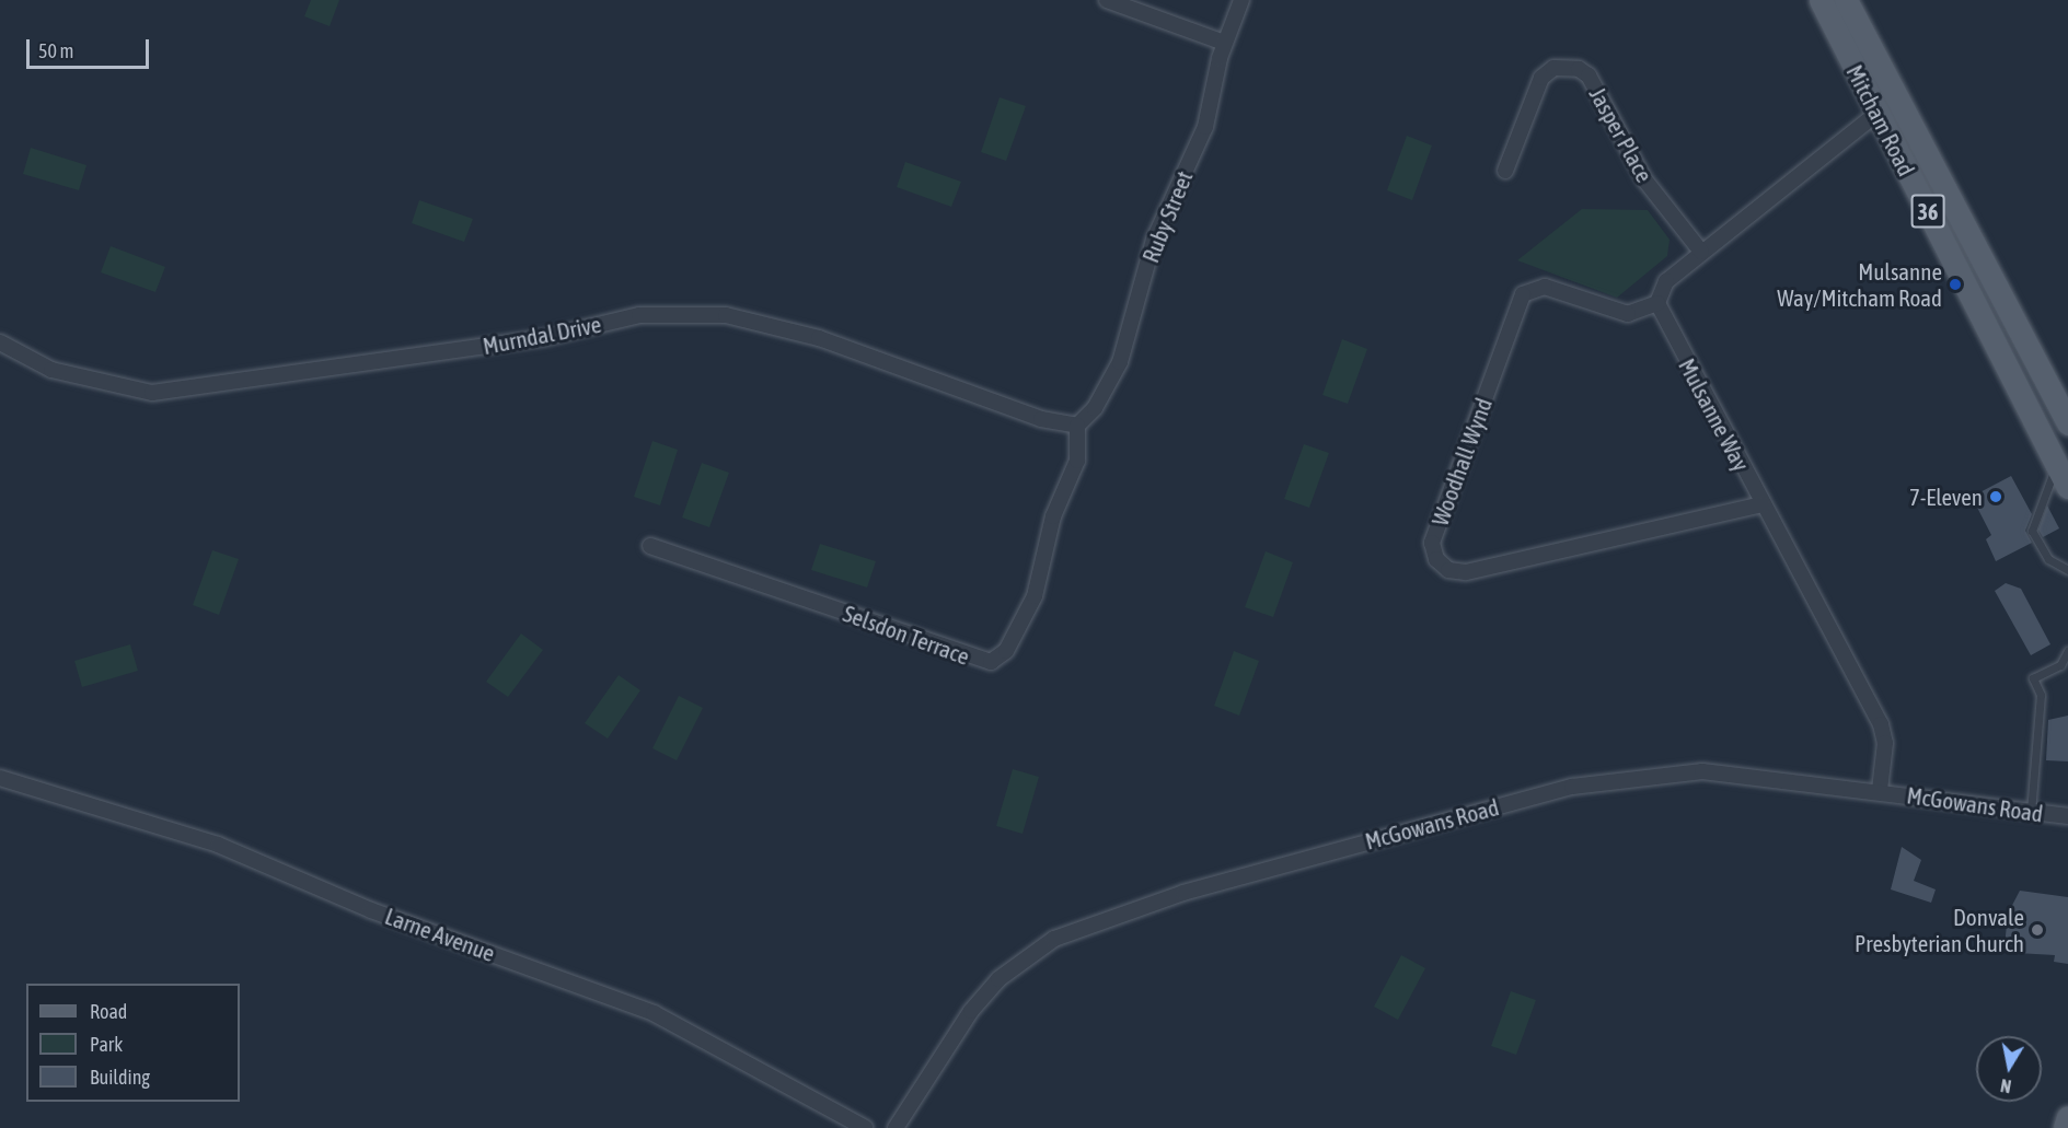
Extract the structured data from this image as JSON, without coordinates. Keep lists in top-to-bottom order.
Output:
{
  "streets": {
    "main road": ["Mitcham Road", "36"],
    "street": [
      "Jasper Place",
      "Ruby Street",
      "Murndal Drive",
      "Mulsanne Way",
      "Woodhall Wynd",
      "Selsdon Terrace",
      "McGowans Road",
      "Larne Avenue"
    ]
  },
  "crossings": [
    ["Ruby Street", "Murndal Drive"],
    ["Ruby Street", "Selsdon Terrace"],
    ["Murndal Drive", "Selsdon Terrace"],
    ["Mulsanne Way", "Woodhall Wynd"],
    ["Mulsanne Way", "McGowans Road"]
  ],
  "places": ["Mulsanne Way/Mitcham Road", "7-Eleven", "Donvale Presbyterian Church"],
  "legend": ["Road", "Park", "Building"],
  "scale_bar": "50 m",
  "north": "bottom"
}
